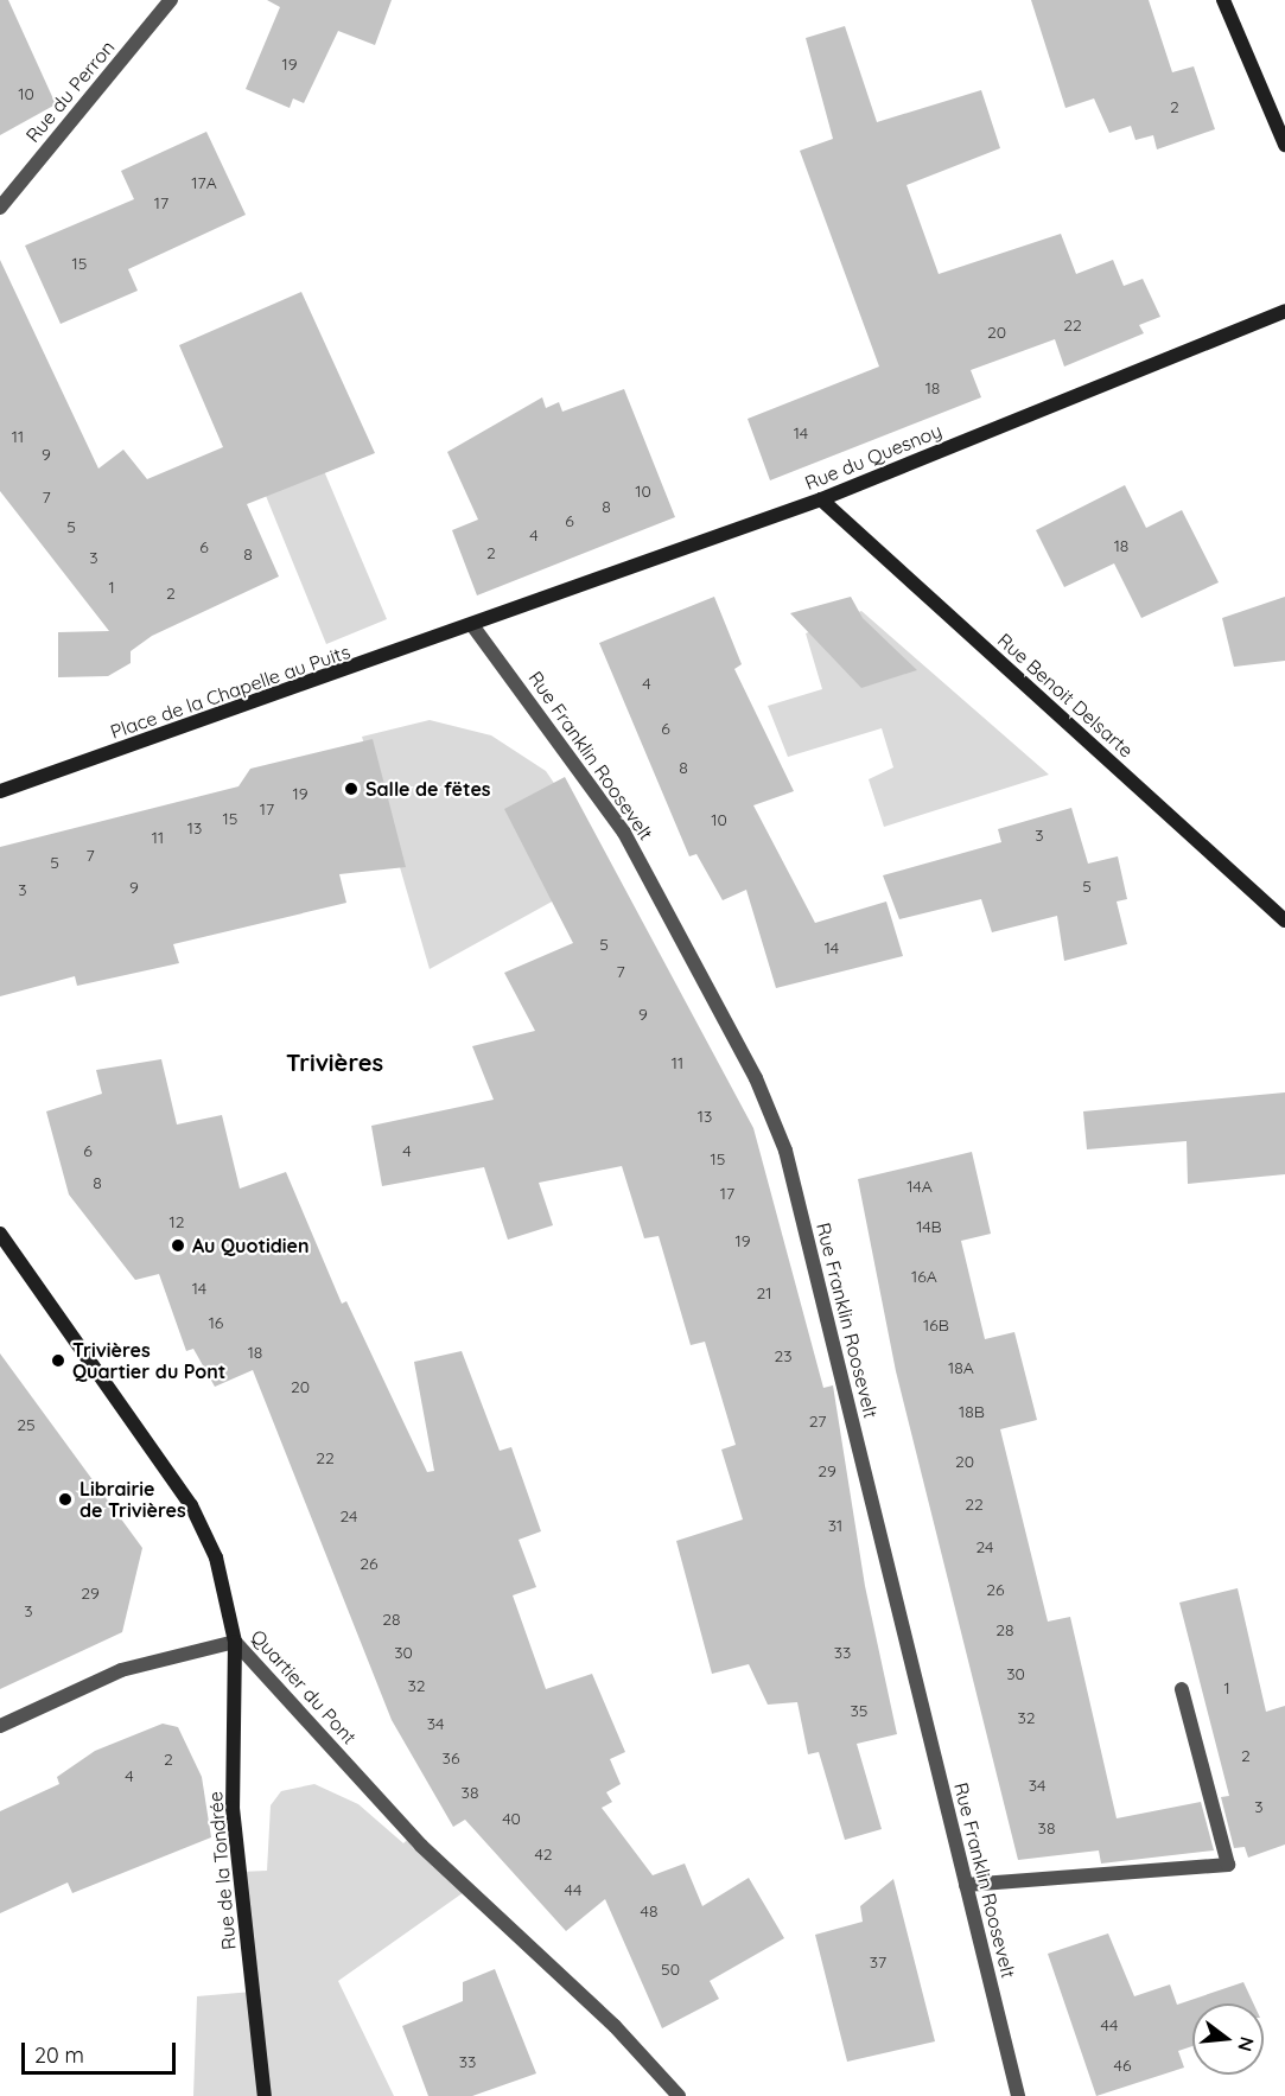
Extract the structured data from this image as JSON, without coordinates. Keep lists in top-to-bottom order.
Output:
{
  "streets": {
    "street": [
      "Rue du Perron",
      "Rue du Quesnoy",
      "Place de la Chapelle au Puits",
      "Rue Benoit Delsarte",
      "Rue Franklin Roosevelt",
      "Quartier du Pont",
      "Rue de la Tondrée"
    ]
  },
  "crossings": [
    ["Rue du Quesnoy", "Place de la Chapelle au Puits"],
    ["Rue du Quesnoy", "Rue Benoit Delsarte"],
    ["Rue du Quesnoy", "Rue Franklin Roosevelt"],
    ["Place de la Chapelle au Puits", "Rue Franklin Roosevelt"],
    ["Quartier du Pont", "Rue de la Tondrée"]
  ],
  "districts": ["Trivières"],
  "places": [
    "Salle de fëtes",
    "Au Quotidien",
    "Trivières Quartier du Pont",
    "Librairie de Trivières"
  ],
  "house_numbers": [
    "19",
    "10",
    "2",
    "17A",
    "17",
    "15",
    "22",
    "20",
    "18",
    "14",
    "11",
    "9",
    "10",
    "7",
    "8",
    "6",
    "5",
    "4",
    "18",
    "6",
    "2",
    "8",
    "3",
    "1",
    "2",
    "4",
    "6",
    "8",
    "19",
    "17",
    "15",
    "10",
    "13",
    "3",
    "11",
    "7",
    "5",
    "5",
    "9",
    "3",
    "5",
    "14",
    "7",
    "9",
    "11",
    "13",
    "6",
    "4",
    "15",
    "8",
    "14A",
    "17",
    "12",
    "14B",
    "19",
    "16A",
    "14",
    "21",
    "16",
    "16B",
    "18",
    "23",
    "18A",
    "20",
    "18B",
    "27",
    "25",
    "22",
    "20",
    "29",
    "22",
    "24",
    "31",
    "24",
    "26",
    "26",
    "29",
    "3",
    "28",
    "28",
    "30",
    "33",
    "30",
    "32",
    "1",
    "35",
    "32",
    "34",
    "2",
    "36",
    "2",
    "4",
    "34",
    "38",
    "3",
    "40",
    "38",
    "42",
    "44",
    "48",
    "37",
    "50",
    "44",
    "33",
    "46"
  ],
  "scale_bar": "20 m",
  "north": "right"
}
